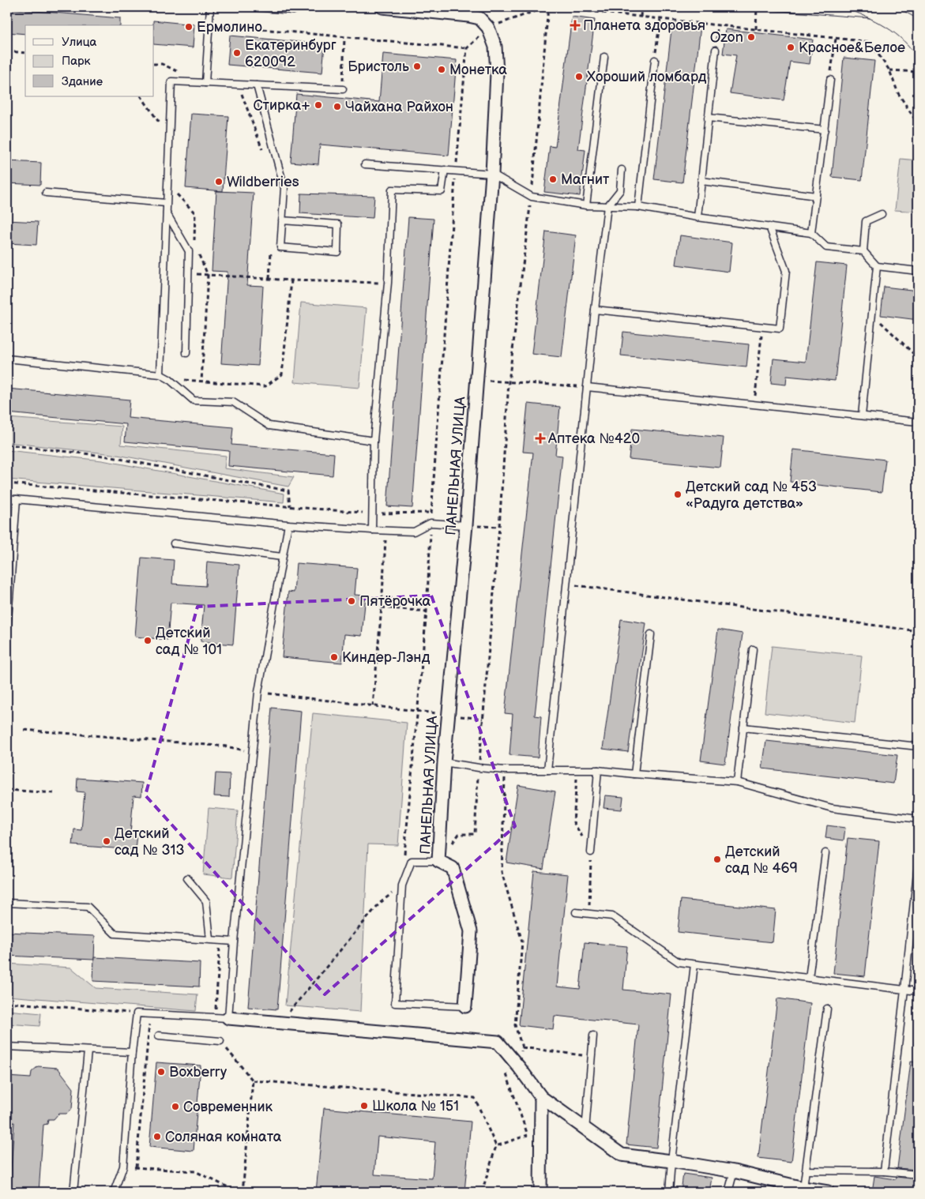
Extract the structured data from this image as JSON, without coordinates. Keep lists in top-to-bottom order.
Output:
{
  "streets": {
    "street": ["ПАНЕЛЬНАЯ УЛИЦА"]
  },
  "places": {
    "health": ["Планета здоровья", "Аптека №420"],
    "other": [
      "Ермолино",
      "Ozon",
      "Красное&Белое",
      "Екатеринбург 620092",
      "Бристоль",
      "Монетка",
      "Хороший ломбард",
      "Стирка+",
      "Чайхана Райхон",
      "Магнит",
      "Wildberries",
      "Детский сад № 453 «Радуга детства»",
      "Пятёрочка",
      "Детский сад № 101",
      "Киндер-Лэнд",
      "Детский сад № 313",
      "Детский сад № 469",
      "Boxberry",
      "Школа № 151",
      "Современник",
      "Соляная комната"
    ]
  },
  "legend": ["Улица", "Парк", "Здание"]
}
